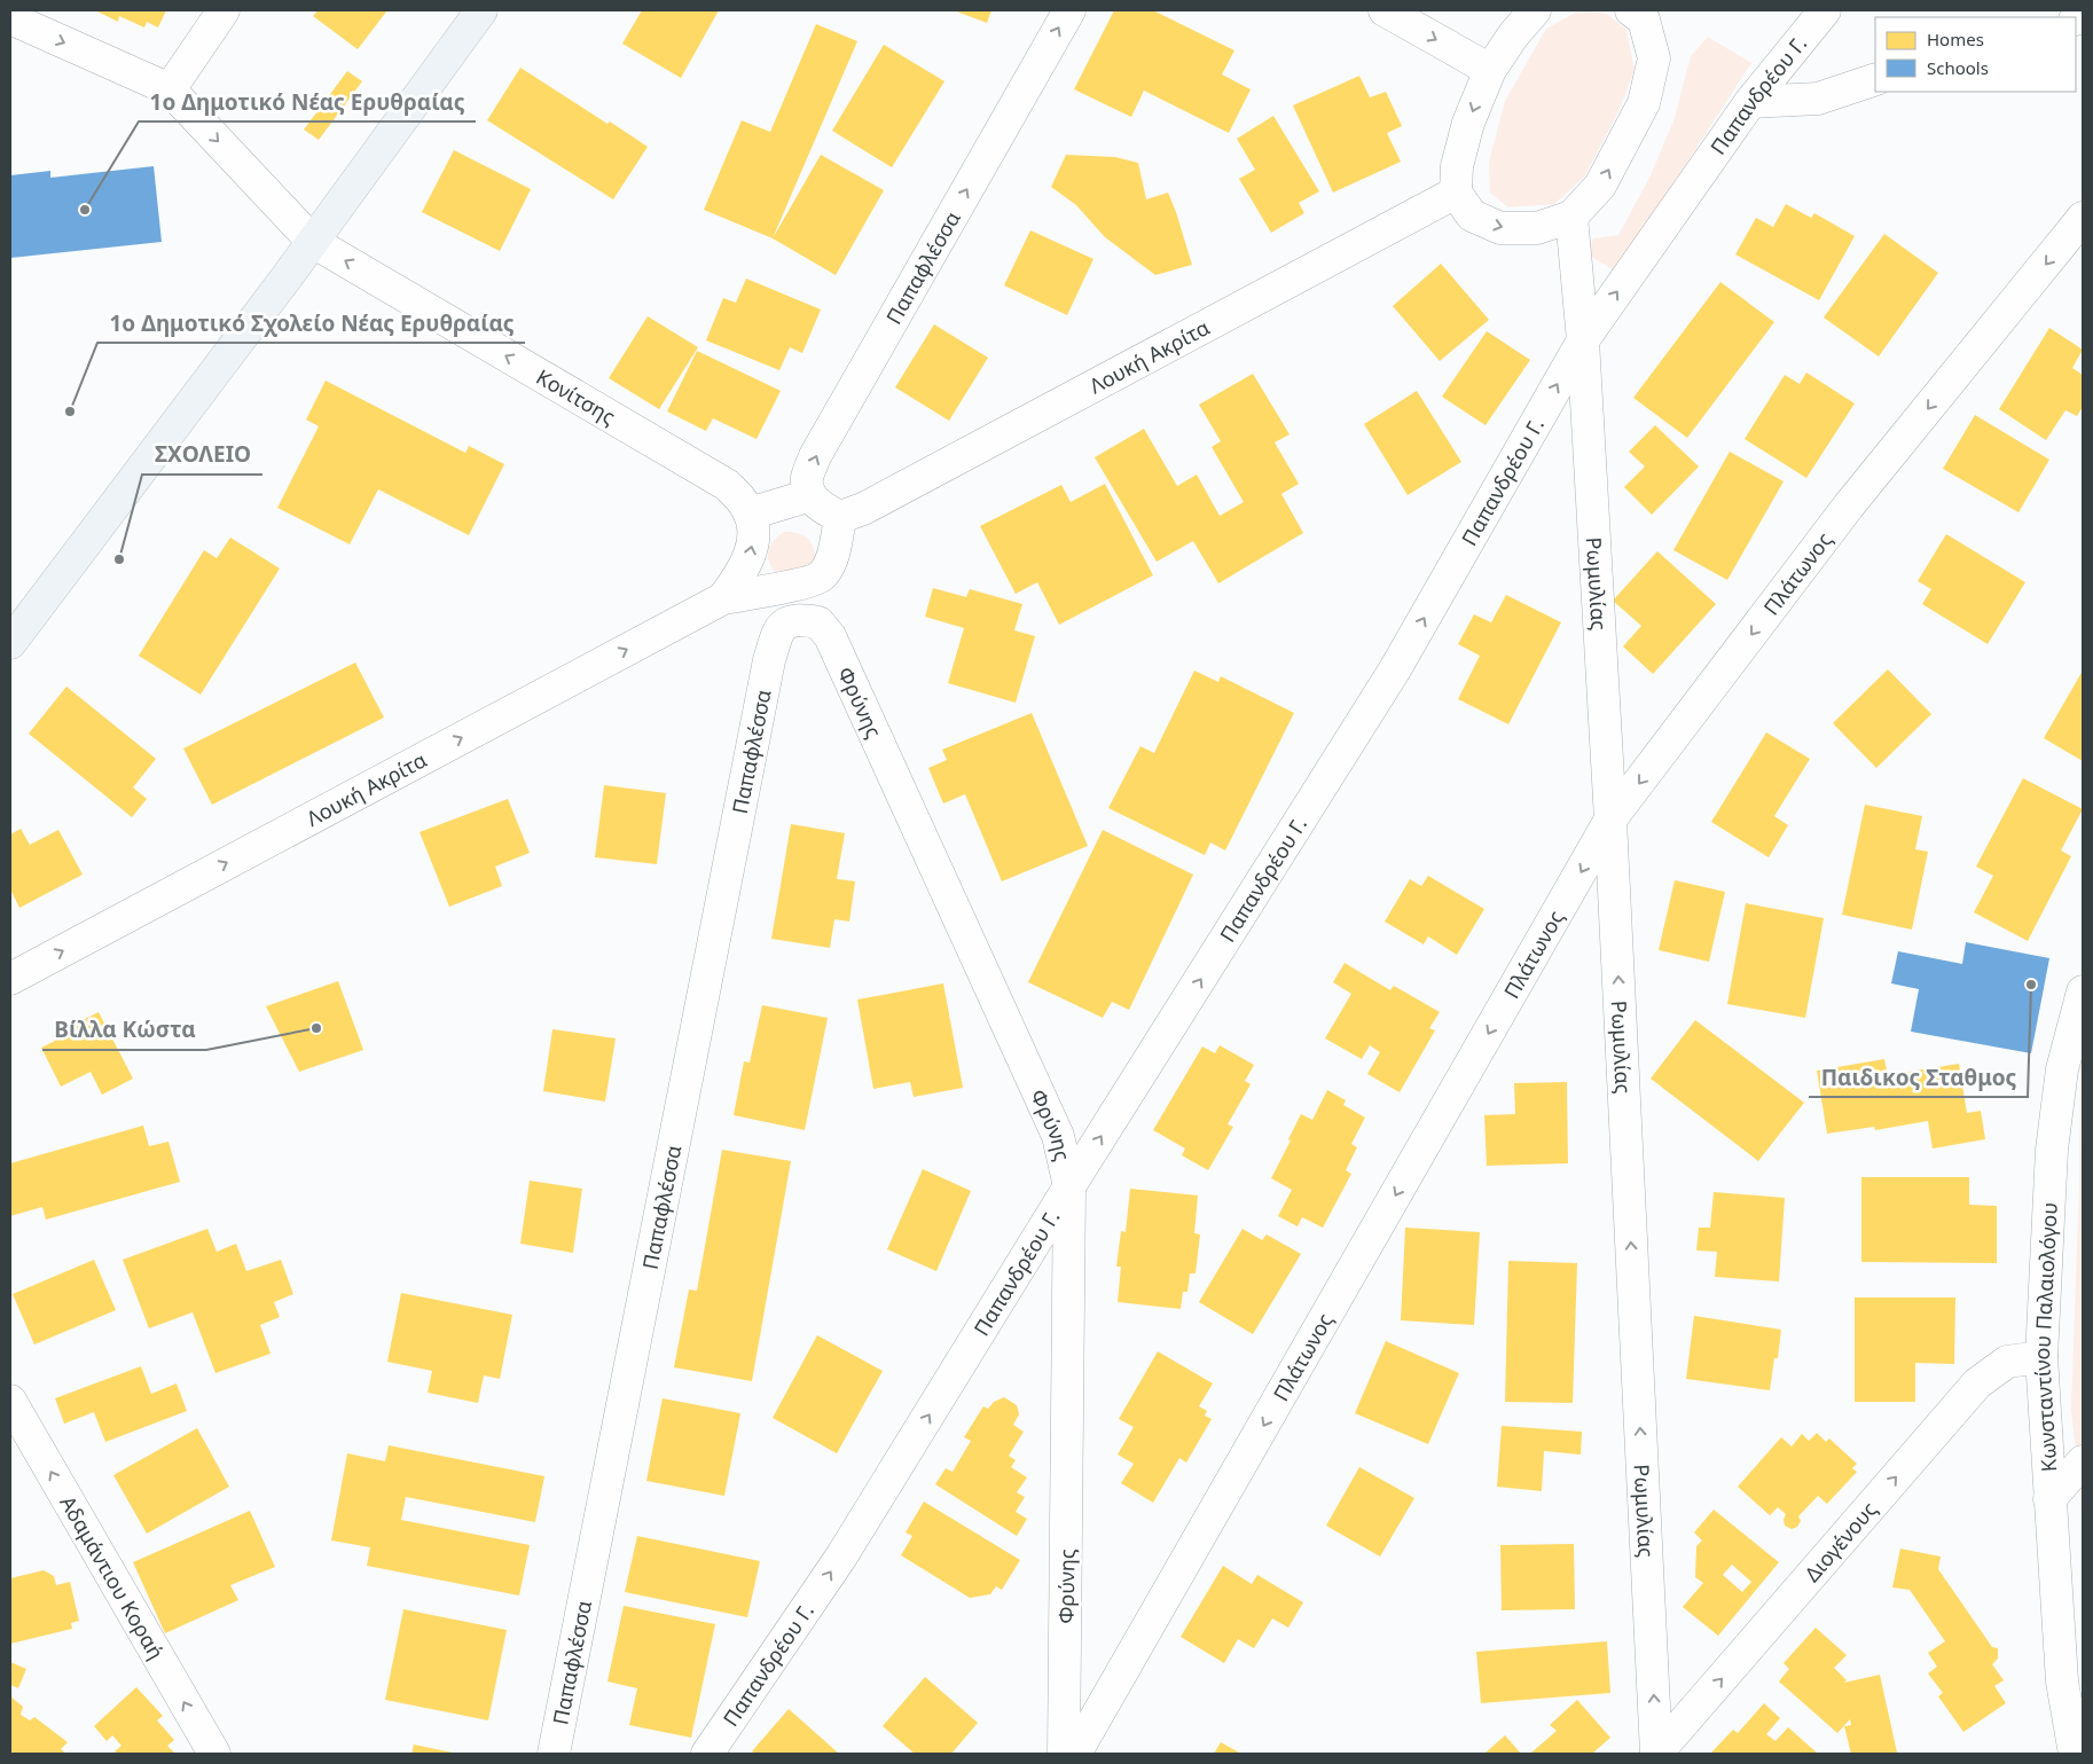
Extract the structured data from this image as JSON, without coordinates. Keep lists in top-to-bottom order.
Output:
{
  "streets": {
    "street": [
      "Παπανδρέου Γ.",
      "Παπαφλέσσα",
      "Λουκή Ακρίτα",
      "Κονίτσης",
      "Πλάτωνος",
      "Ρωμυλίας",
      "Φρύνης",
      "Κωνσταντίνου Παλαιολόγου",
      "Διογένους",
      "Αδαμάντιου Κοραή"
    ]
  },
  "crossings": [
    ["Παπανδρέου Γ.", "Ρωμυλίας"],
    ["Παπανδρέου Γ.", "Φρύνης"],
    ["Παπαφλέσσα", "Φρύνης"],
    ["Πλάτωνος", "Ρωμυλίας"],
    ["Ρωμυλίας", "Διογένους"],
    ["Κωνσταντίνου Παλαιολόγου", "Διογένους"]
  ],
  "one_way": [
    "Παπανδρέου Γ.",
    "Λουκή Ακρίτα",
    "Πλάτωνος",
    "Ρωμυλίας",
    "Διογένους",
    "Αδαμάντιου Κοραή"
  ],
  "places": [
    "1ο Δημοτικό Νέας Ερυθραίας",
    "1ο Δημοτικό Σχολείο Νέας Ερυθραίας",
    "ΣΧΟΛΕΙΟ",
    "Παιδικος Σταθμος",
    "Βίλλα Κώστα"
  ],
  "legend": ["Homes", "Schools"]
}
